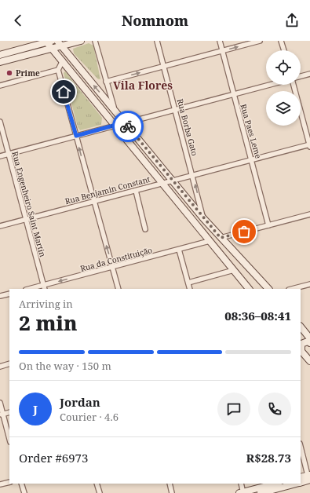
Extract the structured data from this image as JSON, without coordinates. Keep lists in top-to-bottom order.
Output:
{
  "streets": {
    "street": [
      "Rua Borba Gato",
      "Rua Paes Leme",
      "Rua Benjamin Constant",
      "Rua Engenheiro Saint Martin",
      "Rua da Constituição"
    ]
  },
  "crossings": [
    ["Rua Borba Gato", "Rua Benjamin Constant"],
    ["Rua Paes Leme", "Rua Benjamin Constant"],
    ["Rua Benjamin Constant", "Rua Engenheiro Saint Martin"],
    ["Rua Engenheiro Saint Martin", "Rua da Constituição"]
  ],
  "one_way": ["Rua da Constituição"],
  "districts": ["Vila Flores"],
  "places": ["Prime"],
  "page": {
    "header": "Nomnom",
    "heading": ["2 min", "Arriving in", "08:36–08:41"],
    "panel": [
      "Jordan",
      "Courier · 4.6",
      "Order #6973",
      "R$28.73"
    ],
    "bar": "On the way · 150 m",
    "round": "J"
  }
}
